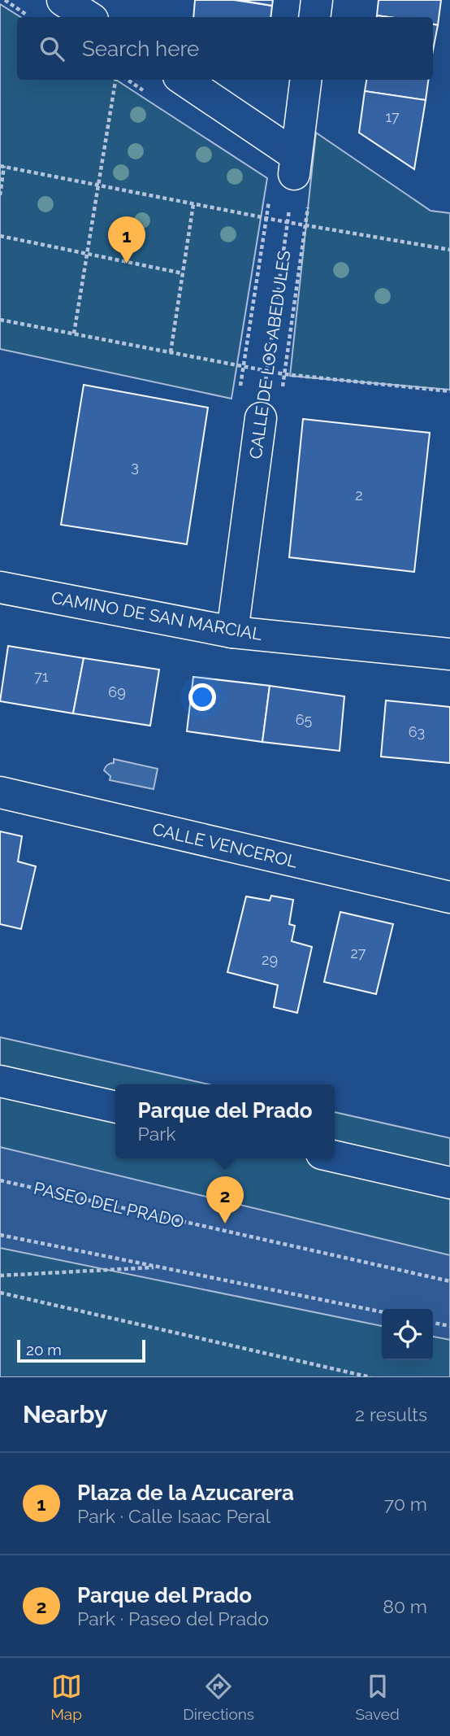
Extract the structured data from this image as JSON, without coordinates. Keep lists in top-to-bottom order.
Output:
{
  "streets": {
    "street": ["CALLE DE LOS ABEDULES", "CAMINO DE SAN MARCIAL", "CALLE VENCEROL"],
    "path": ["PASEO DEL PRADO"]
  },
  "crossings": [
    ["CALLE DE LOS ABEDULES", "CAMINO DE SAN MARCIAL"]
  ],
  "house_numbers": [
    "17",
    "3",
    "2",
    "71",
    "69",
    "65",
    "63",
    "27",
    "29"
  ],
  "scale_bar": "20 m",
  "page": {
    "search": "Search here",
    "pins": ["1", "2"],
    "popup": ["Parque del Prado", "Park"],
    "scale": "20 m",
    "heading": ["Nearby", "2 results"],
    "list": [
      {
        "mark": "1",
        "name": "Plaza de la Azucarera",
        "note": "Park · Calle Isaac Peral",
        "value": "70 m"
      },
      {
        "mark": "2",
        "name": "Parque del Prado",
        "note": "Park · Paseo del Prado",
        "value": "80 m"
      }
    ],
    "nav": ["Map", "Directions", "Saved"]
  }
}
